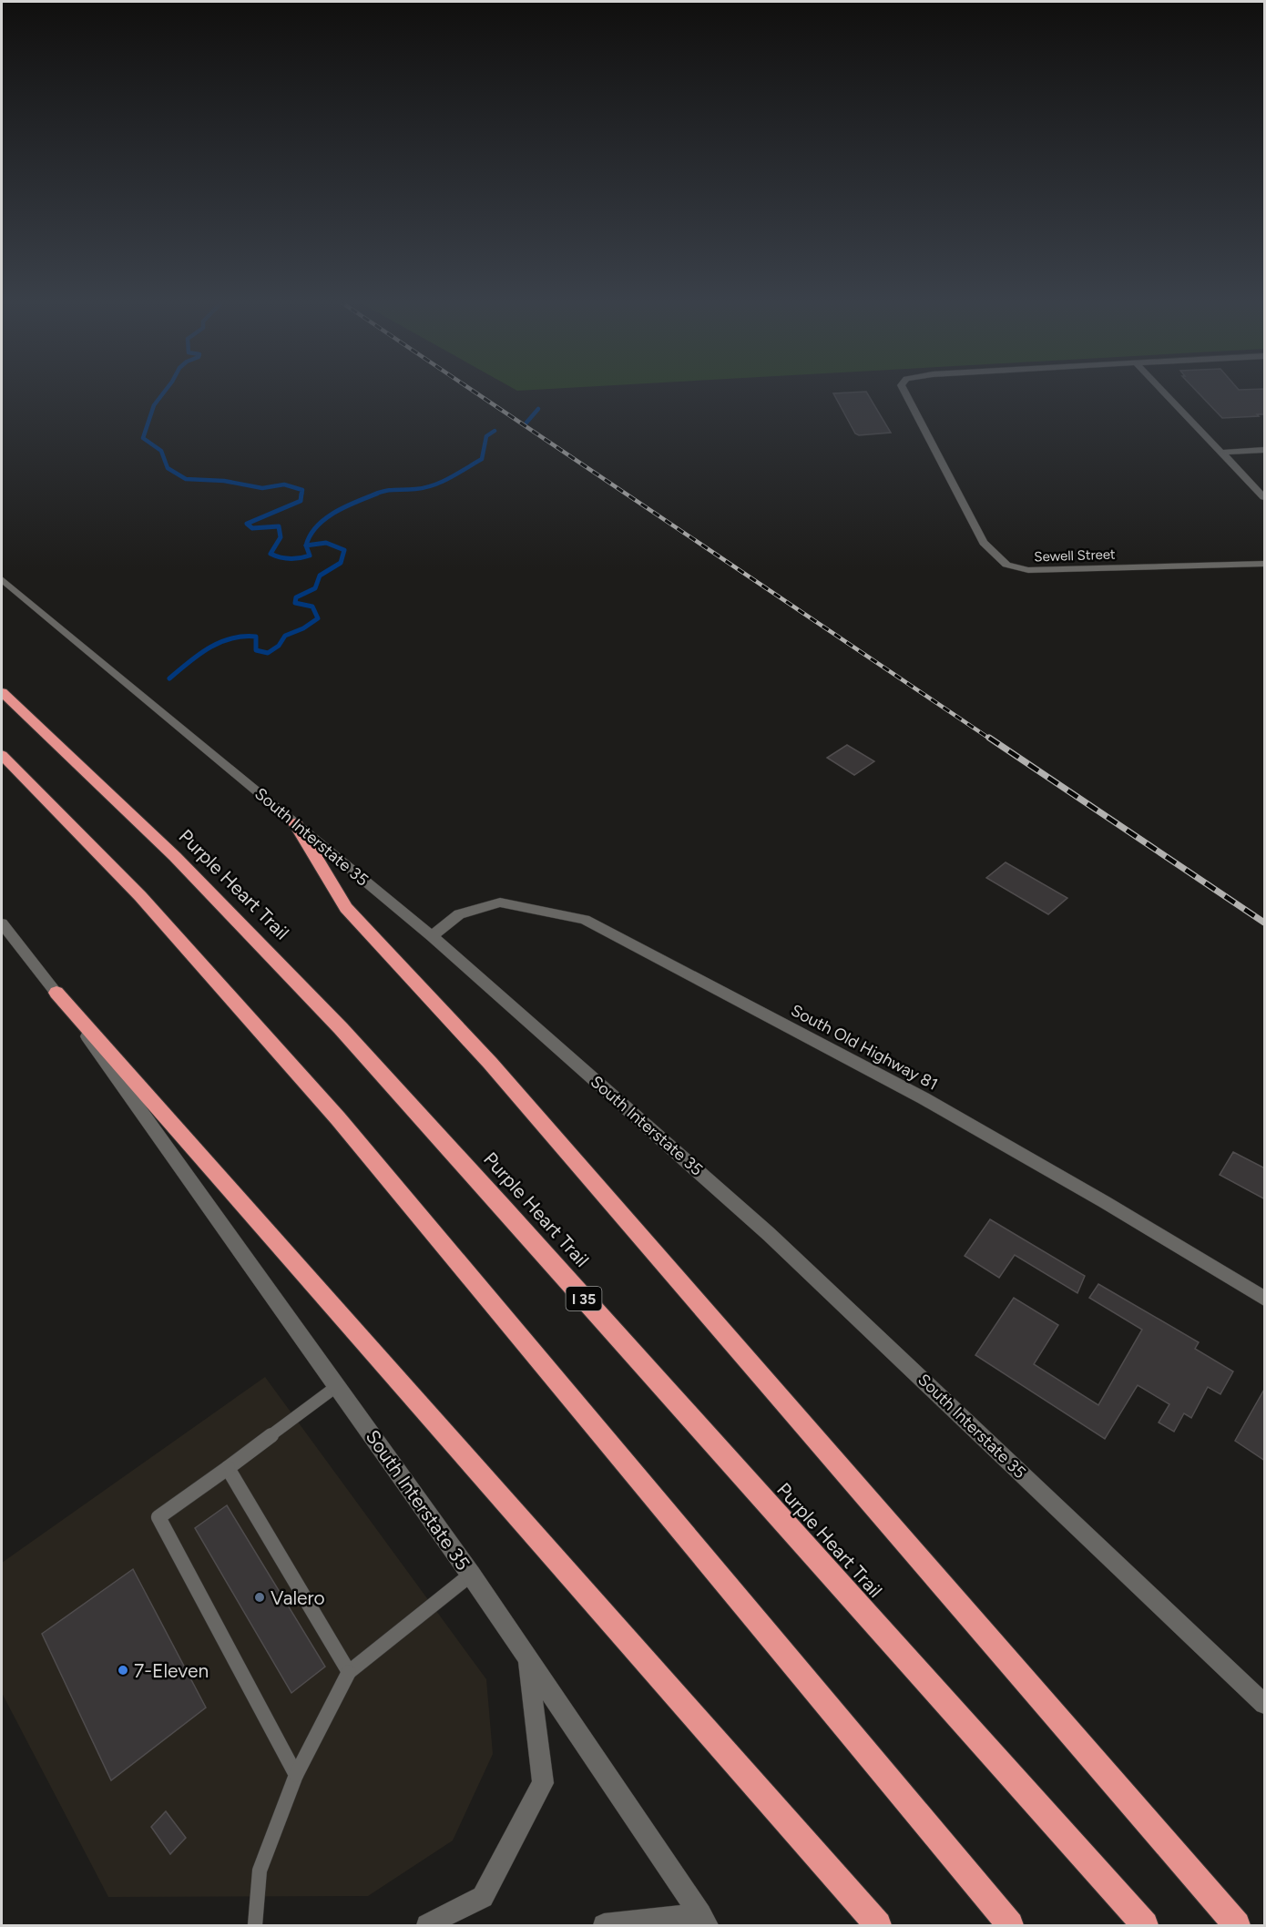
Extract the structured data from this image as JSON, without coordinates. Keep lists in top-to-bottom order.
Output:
{
  "streets": {
    "highway": ["Purple Heart Trail", "I 35"],
    "street": ["Sewell Street", "South Interstate 35", "South Old Highway 81"]
  },
  "crossings": [
    ["South Interstate 35", "South Old Highway 81"]
  ],
  "places": ["Valero", "7-Eleven"]
}
